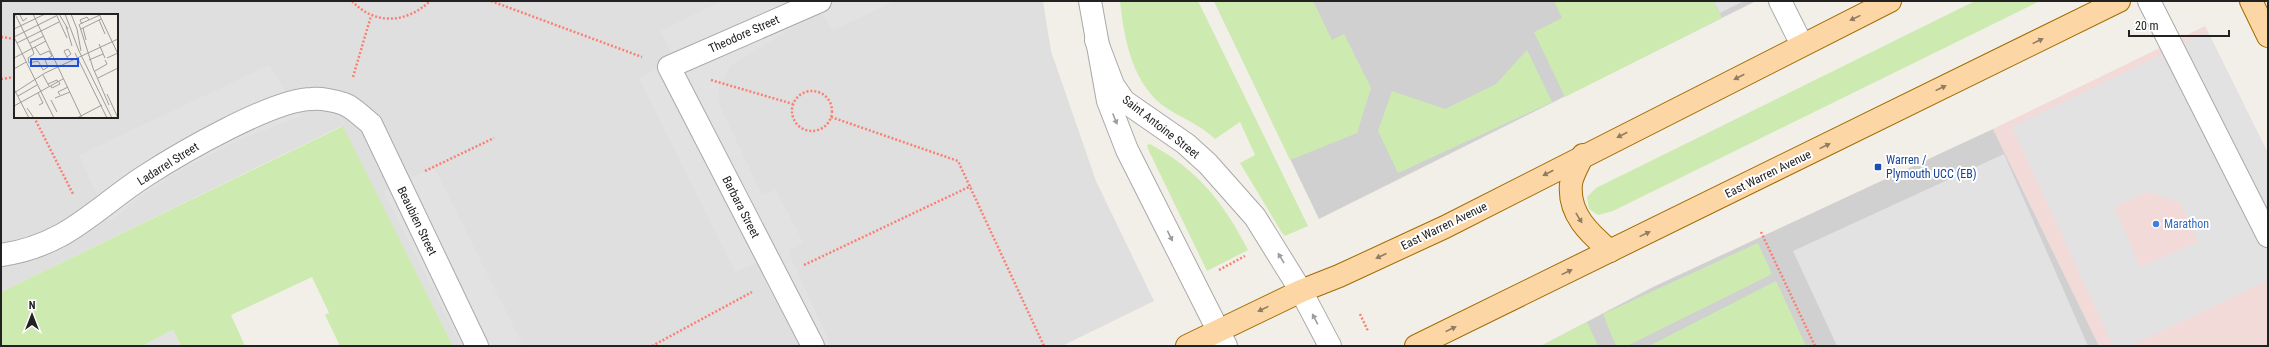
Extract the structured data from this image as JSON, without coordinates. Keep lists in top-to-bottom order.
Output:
{
  "streets": {
    "main road": ["East Warren Avenue"],
    "street": [
      "Theodore Street",
      "Saint Antoine Street",
      "Ladarrel Street",
      "Barbara Street",
      "Beaubien Street"
    ]
  },
  "crossings": [
    ["Theodore Street", "Barbara Street"],
    ["Saint Antoine Street", "East Warren Avenue"],
    ["Ladarrel Street", "Beaubien Street"]
  ],
  "places": {
    "transit": ["Warren / Plymouth UCC (EB)"],
    "other": ["Marathon"]
  },
  "scale_bar": "20 m",
  "north": "top"
}
